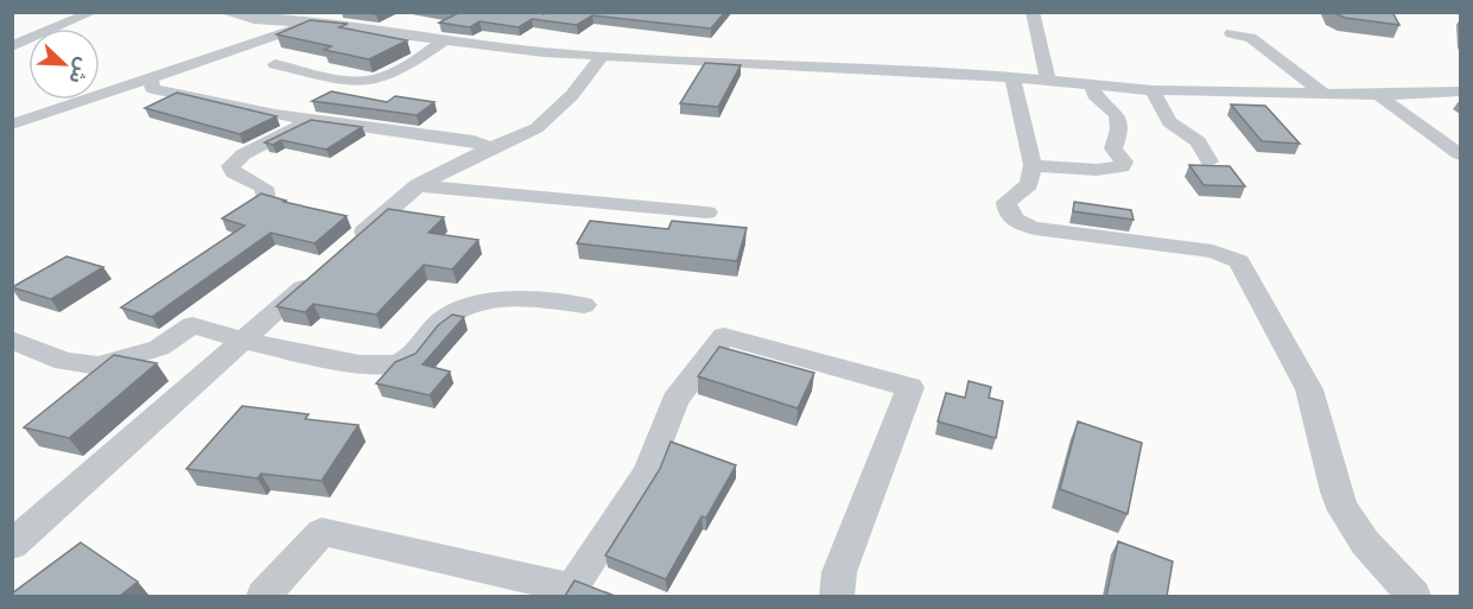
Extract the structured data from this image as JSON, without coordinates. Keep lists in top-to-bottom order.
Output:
{
  "north": "bottom right"
}
